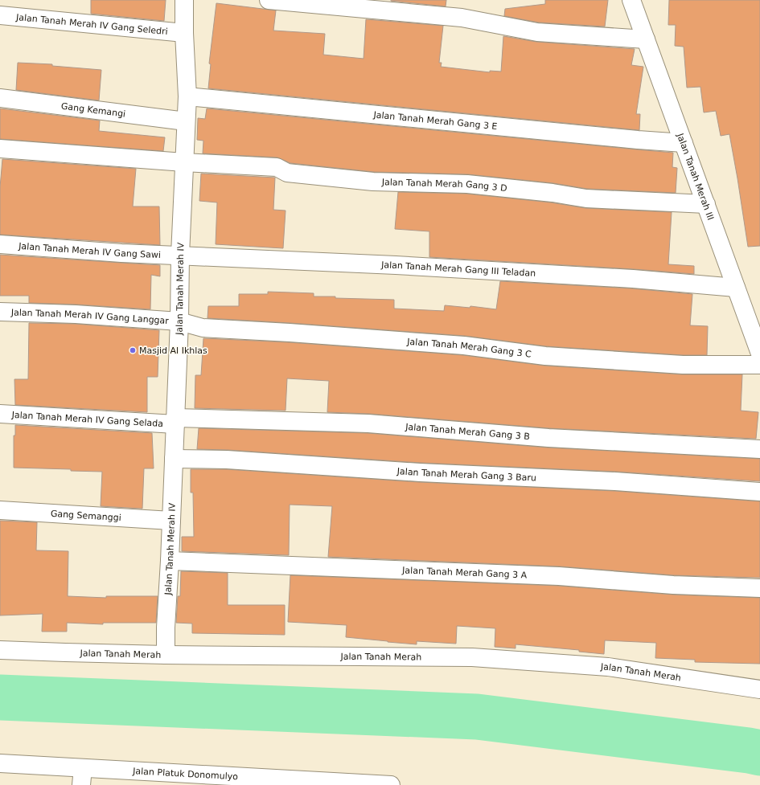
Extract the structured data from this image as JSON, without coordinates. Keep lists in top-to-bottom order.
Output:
{
  "streets": {
    "street": [
      "Jalan Tanah Merah IV Gang Seledri",
      "Gang Kemangi",
      "Jalan Tanah Merah Gang 3 E",
      "Jalan Tanah Merah III",
      "Jalan Tanah Merah Gang 3 D",
      "Jalan Tanah Merah IV Gang Sawi",
      "Jalan Tanah Merah Gang III Teladan",
      "Jalan Tanah Merah IV",
      "Jalan Tanah Merah IV Gang Langgar",
      "Jalan Tanah Merah Gang 3 C",
      "Jalan Tanah Merah IV Gang Selada",
      "Jalan Tanah Merah Gang 3 B",
      "Jalan Tanah Merah Gang 3 Baru",
      "Gang Semanggi",
      "Jalan Tanah Merah Gang 3 A",
      "Jalan Tanah Merah",
      "Jalan Platuk Donomulyo"
    ]
  },
  "crossings": [
    ["Jalan Tanah Merah IV Gang Seledri", "Jalan Tanah Merah IV"],
    ["Gang Kemangi", "Jalan Tanah Merah IV"],
    ["Jalan Tanah Merah Gang 3 E", "Jalan Tanah Merah III"],
    ["Jalan Tanah Merah Gang 3 E", "Jalan Tanah Merah IV"],
    ["Jalan Tanah Merah III", "Jalan Tanah Merah Gang 3 D"],
    ["Jalan Tanah Merah III", "Jalan Tanah Merah Gang III Teladan"],
    ["Jalan Tanah Merah Gang 3 D", "Jalan Tanah Merah IV"],
    ["Jalan Tanah Merah IV Gang Sawi", "Jalan Tanah Merah Gang III Teladan"],
    ["Jalan Tanah Merah IV Gang Sawi", "Jalan Tanah Merah IV"],
    ["Jalan Tanah Merah Gang III Teladan", "Jalan Tanah Merah IV"],
    ["Jalan Tanah Merah IV", "Jalan Tanah Merah IV Gang Langgar"],
    ["Jalan Tanah Merah IV", "Jalan Tanah Merah Gang 3 C"],
    ["Jalan Tanah Merah IV", "Jalan Tanah Merah IV Gang Selada"],
    ["Jalan Tanah Merah IV", "Jalan Tanah Merah Gang 3 B"],
    ["Jalan Tanah Merah IV", "Jalan Tanah Merah Gang 3 Baru"],
    ["Jalan Tanah Merah IV", "Gang Semanggi"],
    ["Jalan Tanah Merah IV", "Jalan Tanah Merah Gang 3 A"],
    ["Jalan Tanah Merah IV", "Jalan Tanah Merah"],
    ["Jalan Tanah Merah IV Gang Langgar", "Jalan Tanah Merah Gang 3 C"],
    ["Jalan Tanah Merah IV Gang Selada", "Jalan Tanah Merah Gang 3 B"]
  ],
  "places": ["Masjid Al Ikhlas"]
}
